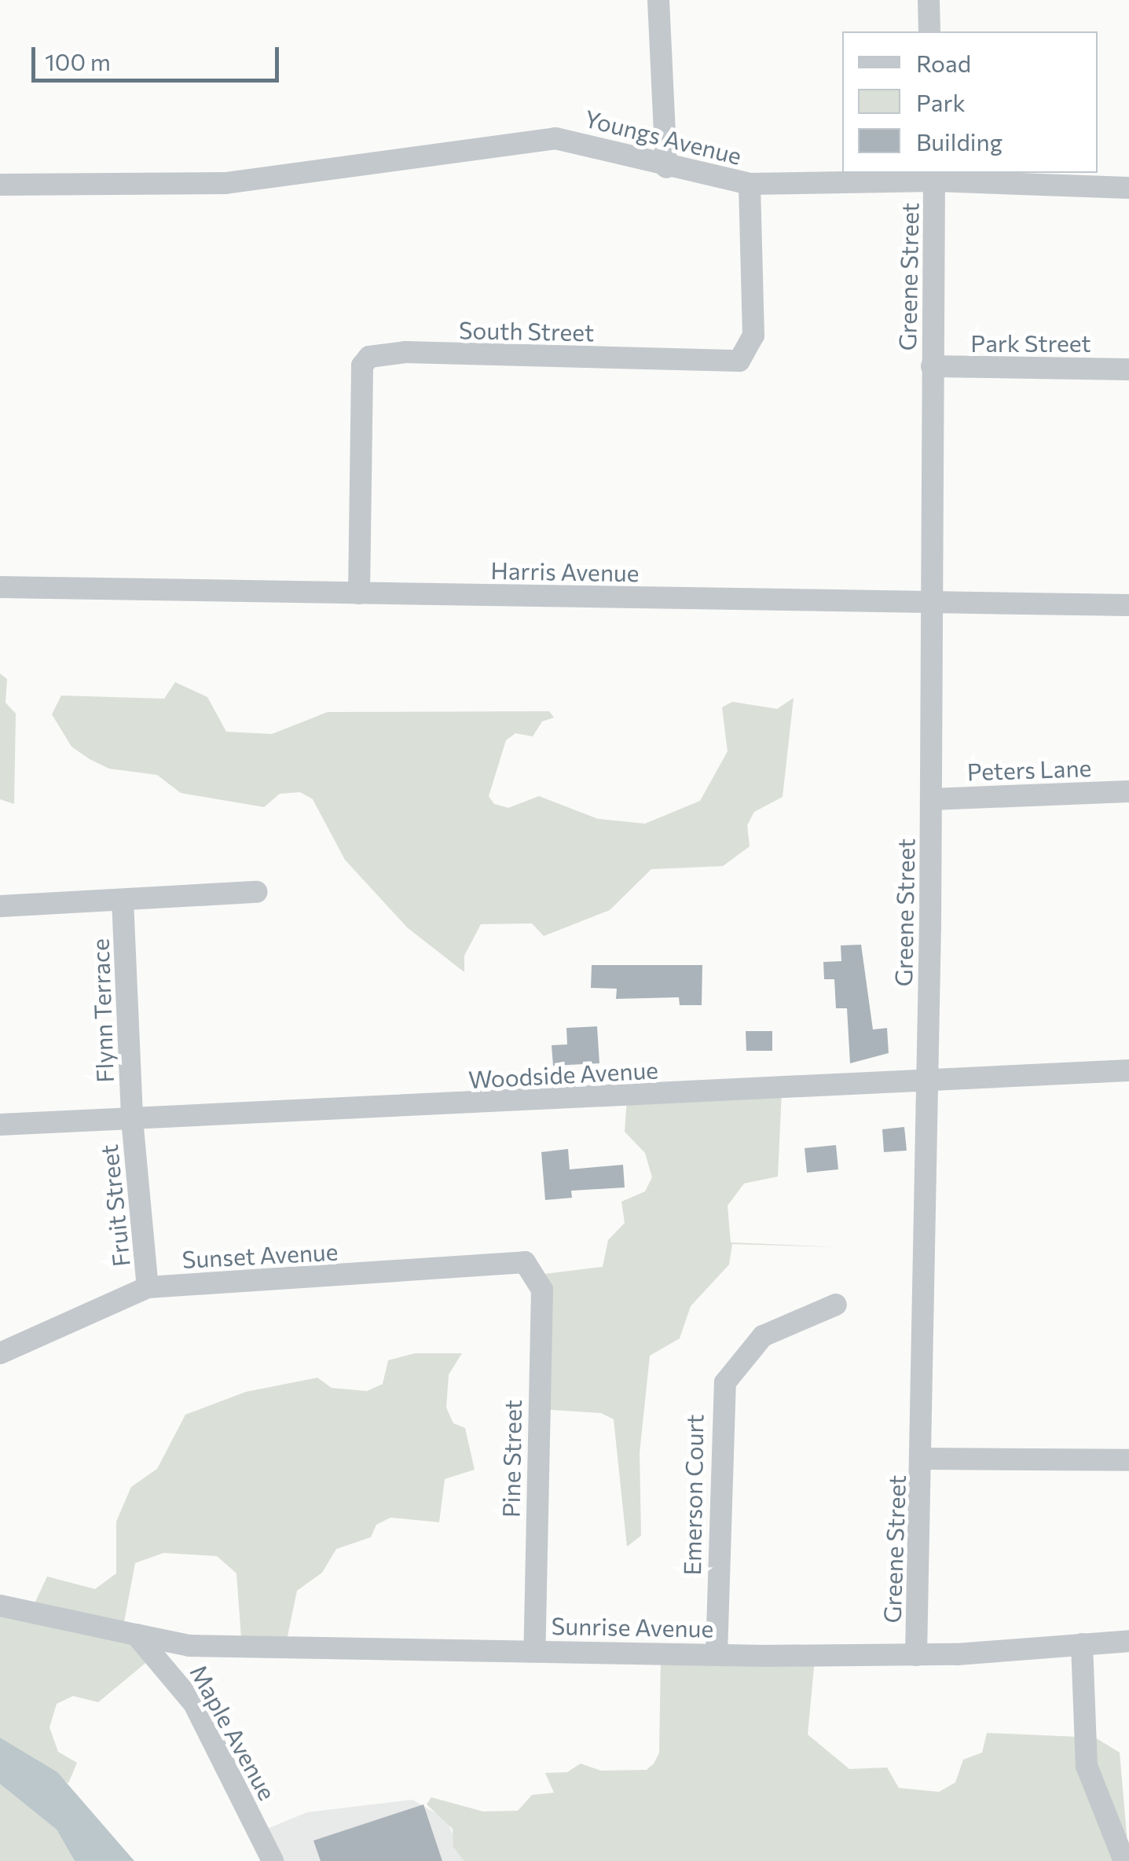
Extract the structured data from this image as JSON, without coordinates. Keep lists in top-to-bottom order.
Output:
{
  "streets": {
    "street": [
      "Youngs Avenue",
      "Greene Street",
      "South Street",
      "Park Street",
      "Harris Avenue",
      "Peters Lane",
      "Flynn Terrace",
      "Woodside Avenue",
      "Fruit Street",
      "Sunset Avenue",
      "Pine Street",
      "Emerson Court",
      "Sunrise Avenue",
      "Maple Avenue"
    ]
  },
  "crossings": [
    ["Youngs Avenue", "Greene Street"],
    ["Youngs Avenue", "South Street"],
    ["Greene Street", "Park Street"],
    ["Greene Street", "Harris Avenue"],
    ["Greene Street", "Peters Lane"],
    ["Greene Street", "Woodside Avenue"],
    ["Greene Street", "Sunrise Avenue"],
    ["South Street", "Harris Avenue"],
    ["Flynn Terrace", "Woodside Avenue"],
    ["Flynn Terrace", "Fruit Street"],
    ["Woodside Avenue", "Fruit Street"],
    ["Fruit Street", "Sunset Avenue"],
    ["Sunset Avenue", "Pine Street"],
    ["Pine Street", "Sunrise Avenue"],
    ["Emerson Court", "Sunrise Avenue"],
    ["Sunrise Avenue", "Maple Avenue"]
  ],
  "legend": ["Road", "Park", "Building"],
  "scale_bar": "100 m"
}
